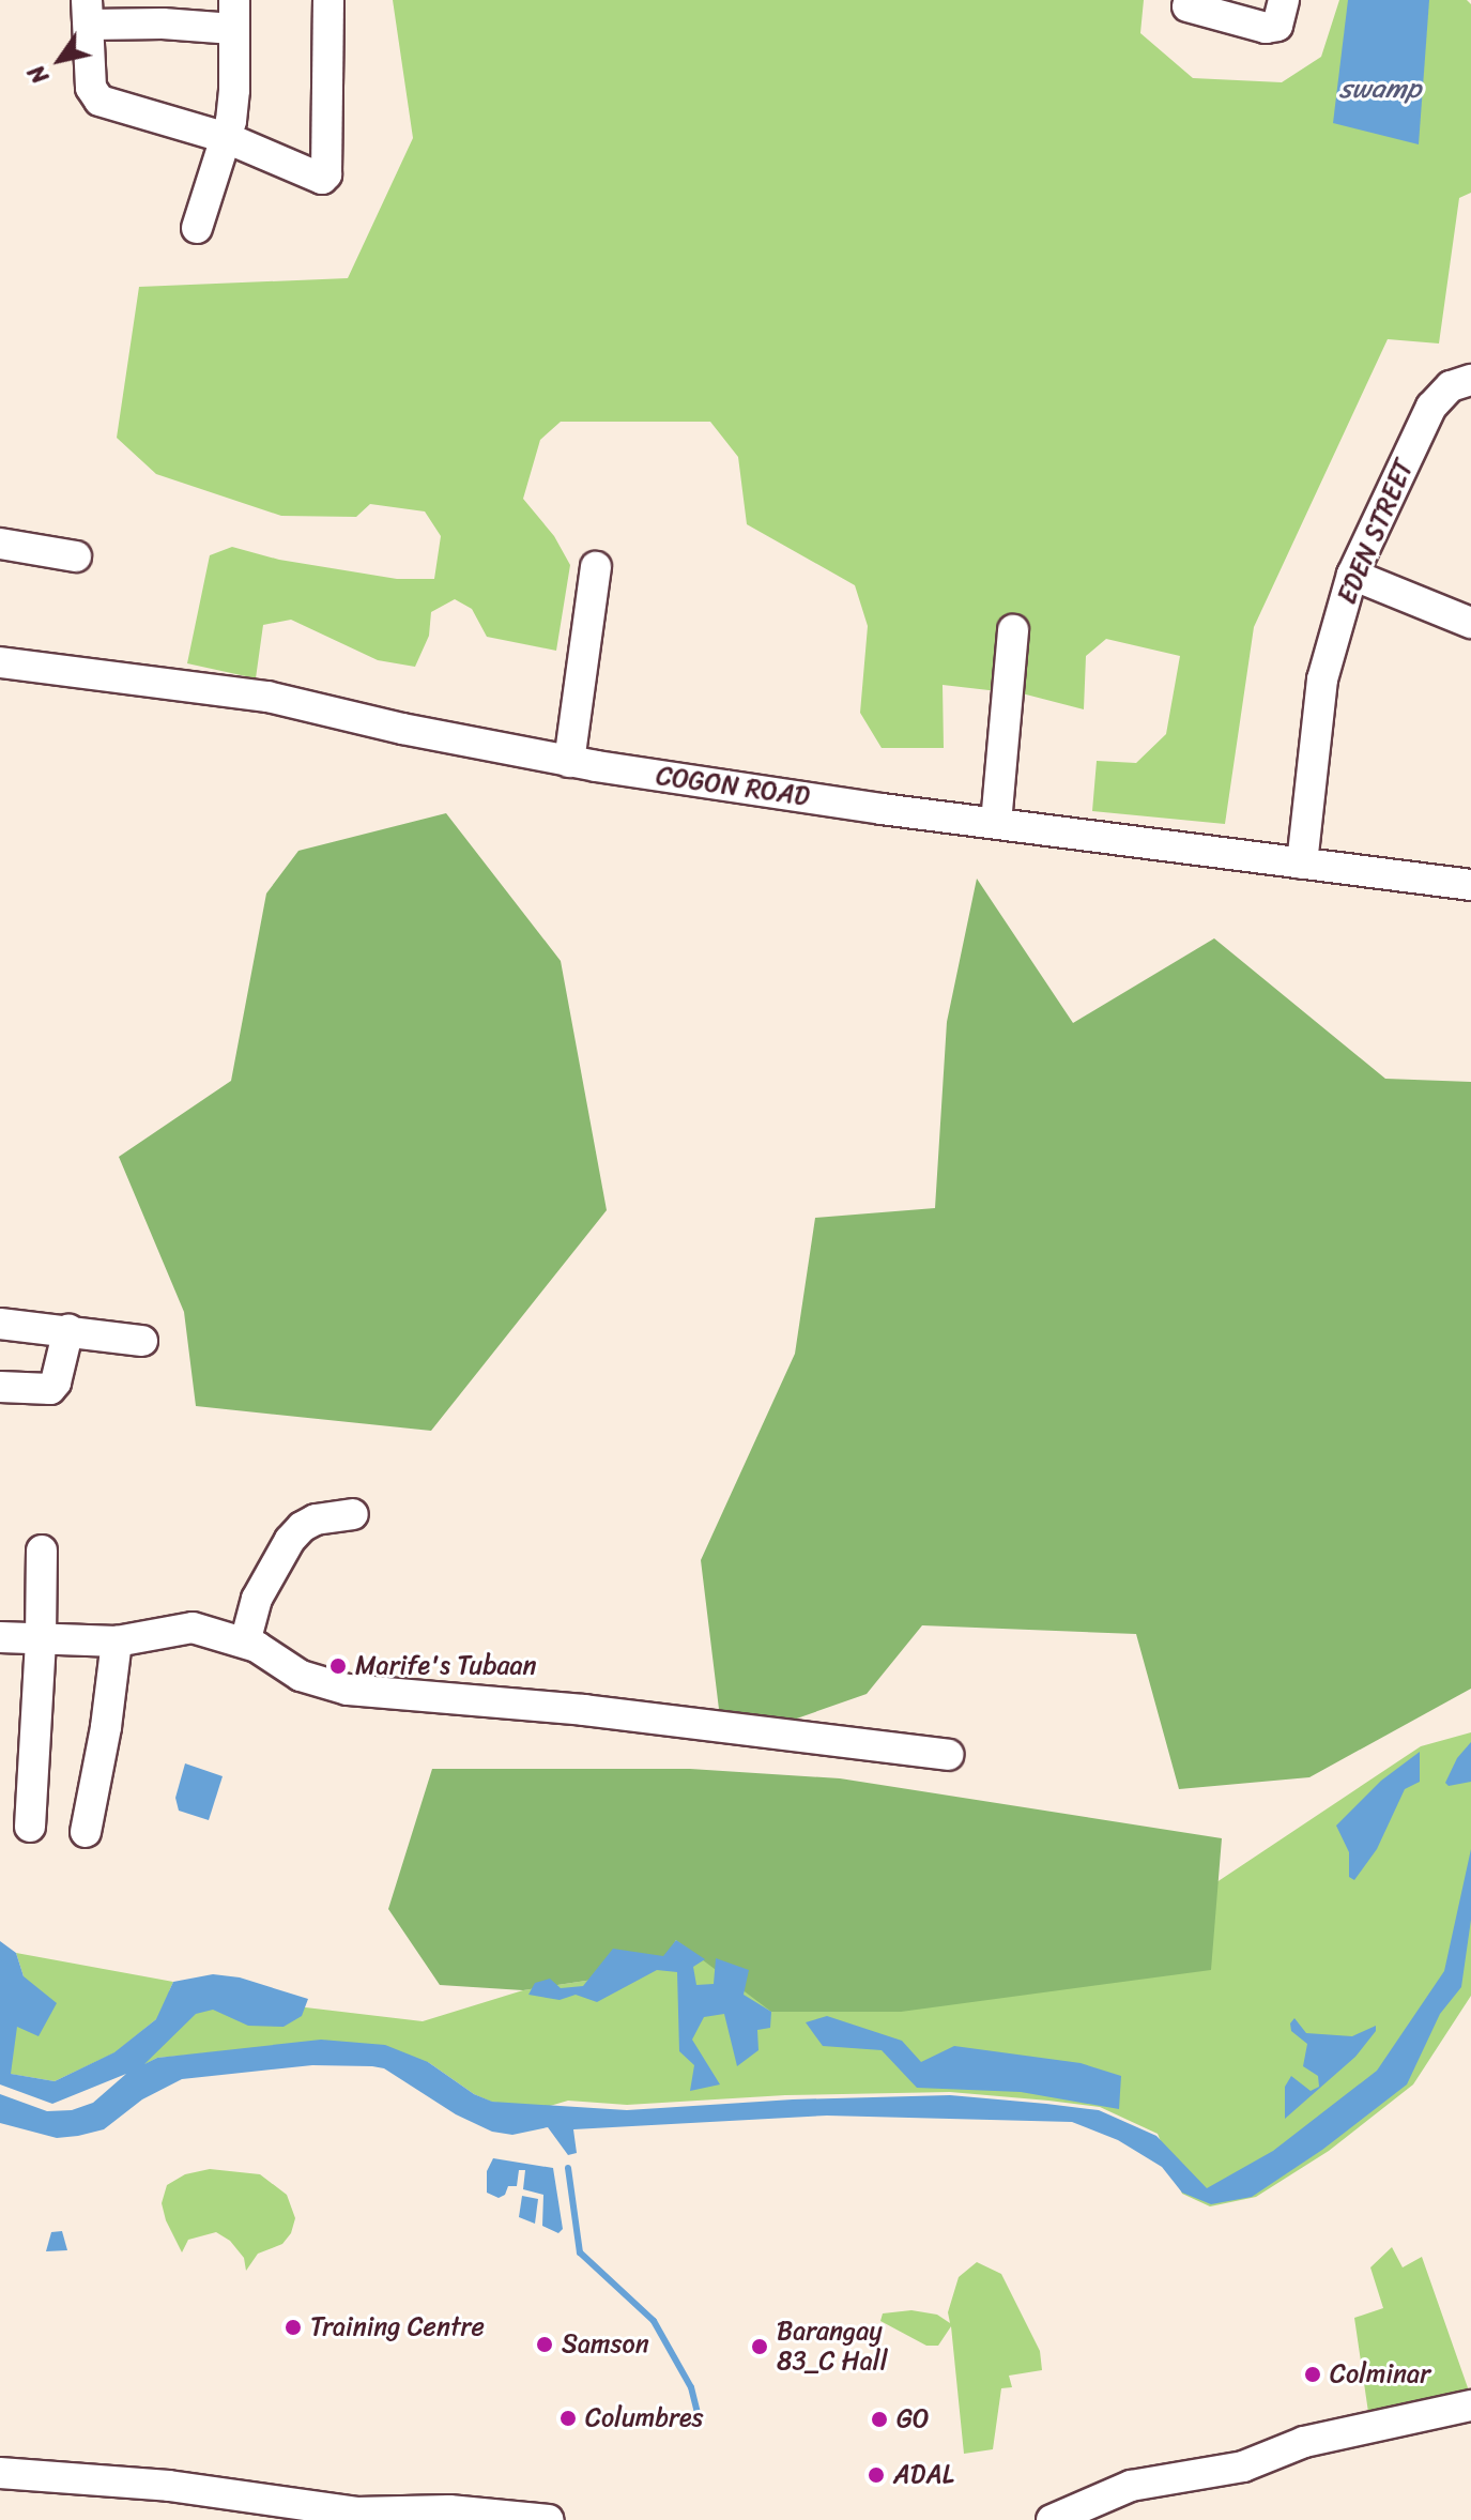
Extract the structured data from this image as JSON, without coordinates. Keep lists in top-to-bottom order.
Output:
{
  "streets": {
    "street": ["EDEN STREET", "COGON ROAD"]
  },
  "crossings": [
    ["EDEN STREET", "COGON ROAD"]
  ],
  "water": ["swamp"],
  "places": [
    "Marife's Tubaan",
    "Training Centre",
    "Samson",
    "Barangay 83_C Hall",
    "Colminar",
    "Columbres",
    "GO",
    "ADAL"
  ],
  "north": "bottom left"
}
